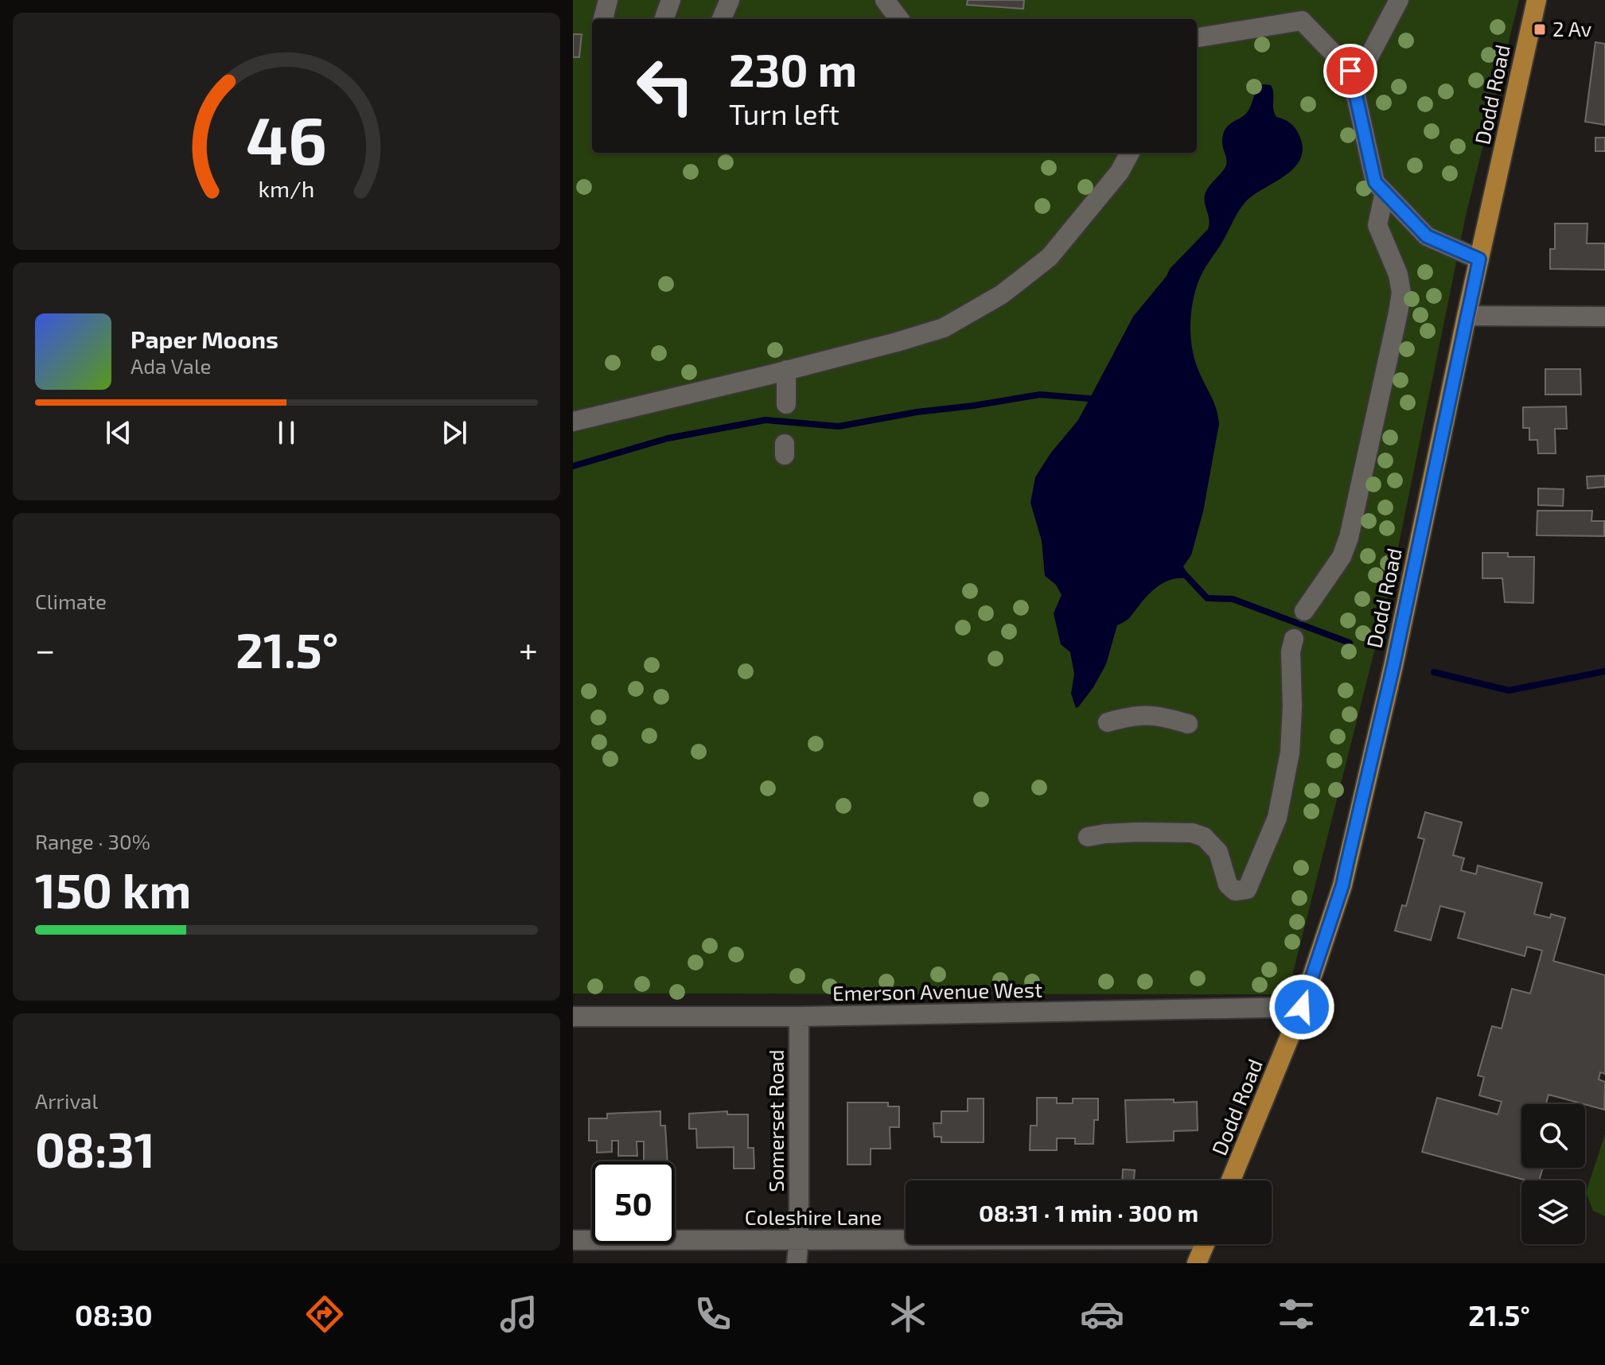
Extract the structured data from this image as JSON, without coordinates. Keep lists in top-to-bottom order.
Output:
{
  "streets": {
    "main road": ["Dodd Road"],
    "street": ["Emerson Avenue West", "Somerset Road", "Coleshire Lane"]
  },
  "crossings": [
    ["Dodd Road", "Emerson Avenue West"],
    ["Emerson Avenue West", "Somerset Road"],
    ["Somerset Road", "Coleshire Lane"]
  ],
  "places": {
    "transit": ["2 Av"]
  },
  "page": {
    "turn": ["230 m", "Turn left"],
    "song": ["Paper Moons", "Ada Vale"],
    "tile": [
      "Climate",
      ["Range · 30%", "150 km"],
      ["Arrival", "08:31"]
    ],
    "heat": ["−", "21.5°", "+"],
    "limit": "50",
    "trip": "08:31 · 1 min · 300 m",
    "tabs": ["08:30", "21.5°"],
    "gauge": ["46", "km/h"]
  }
}
